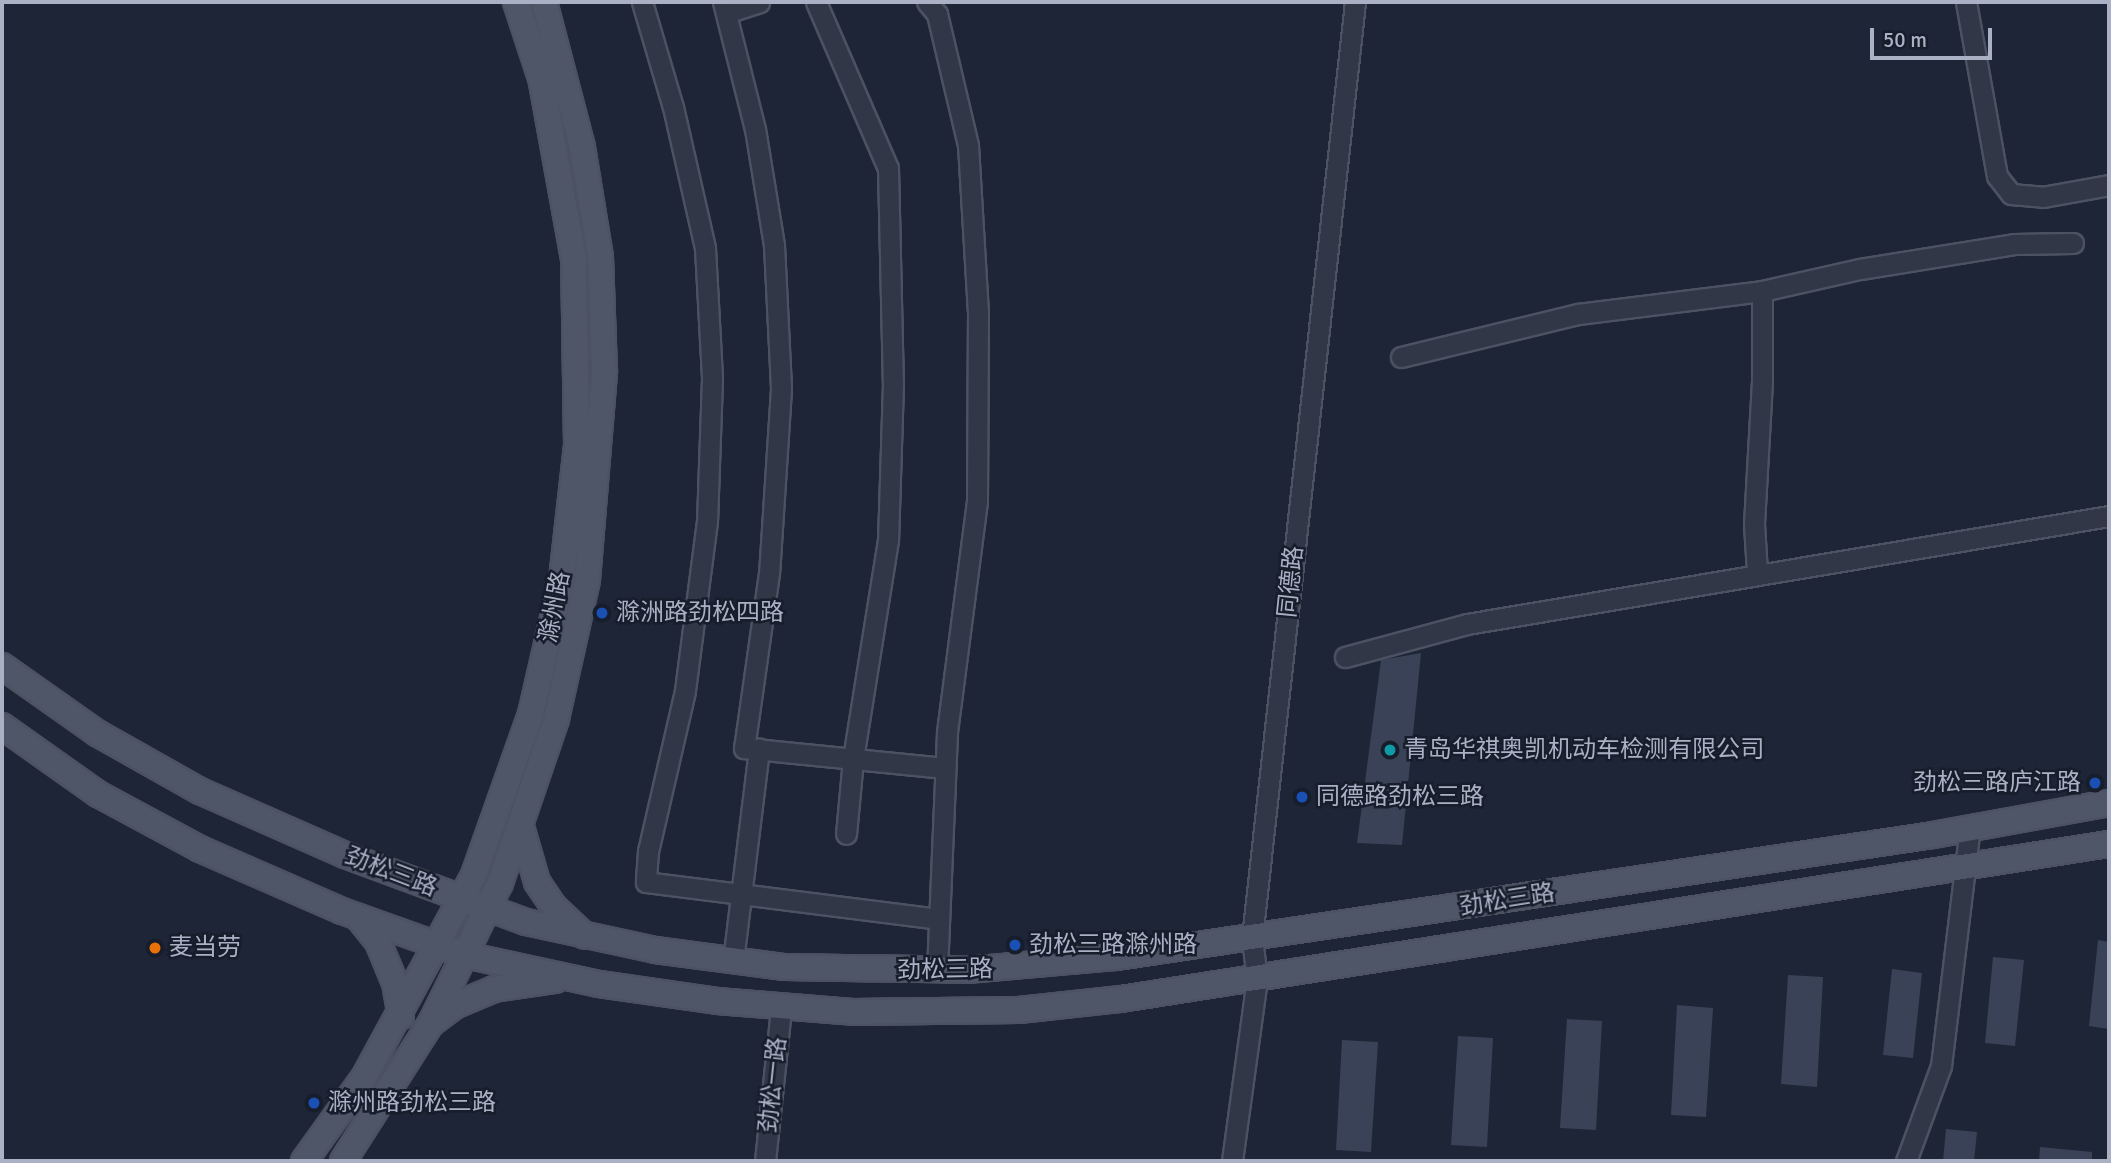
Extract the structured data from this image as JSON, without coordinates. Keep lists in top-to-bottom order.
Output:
{
  "streets": {
    "main road": ["滁州路", "劲松三路"],
    "street": ["同德路", "劲松一路"]
  },
  "crossings": [
    ["同德路", "劲松三路"],
    ["滁州路", "劲松三路"],
    ["劲松三路", "劲松一路"]
  ],
  "places": [
    "滁洲路劲松四路",
    "青岛华祺奥凯机动车检测有限公司",
    "劲松三路庐江路",
    "同德路劲松三路",
    "劲松三路滁州路",
    "麦当劳",
    "滁州路劲松三路"
  ],
  "scale_bar": "50 m"
}
